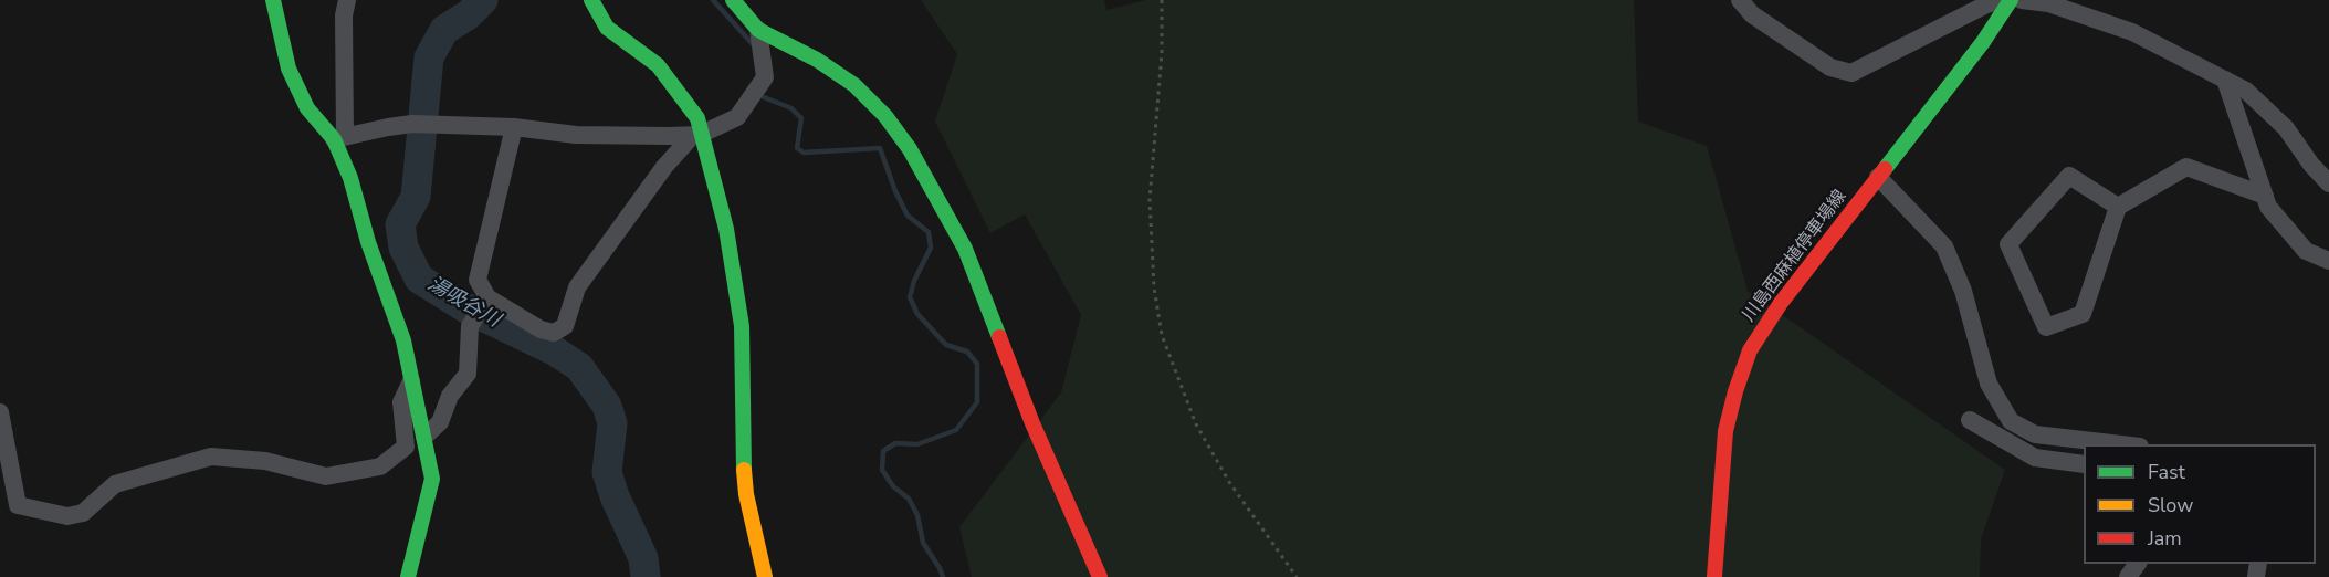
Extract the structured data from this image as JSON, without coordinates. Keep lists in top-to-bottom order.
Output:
{
  "streets": {
    "street": ["川島西麻植停車場線"]
  },
  "water": ["湯吸谷川"],
  "legend": ["Fast", "Slow", "Jam"]
}
